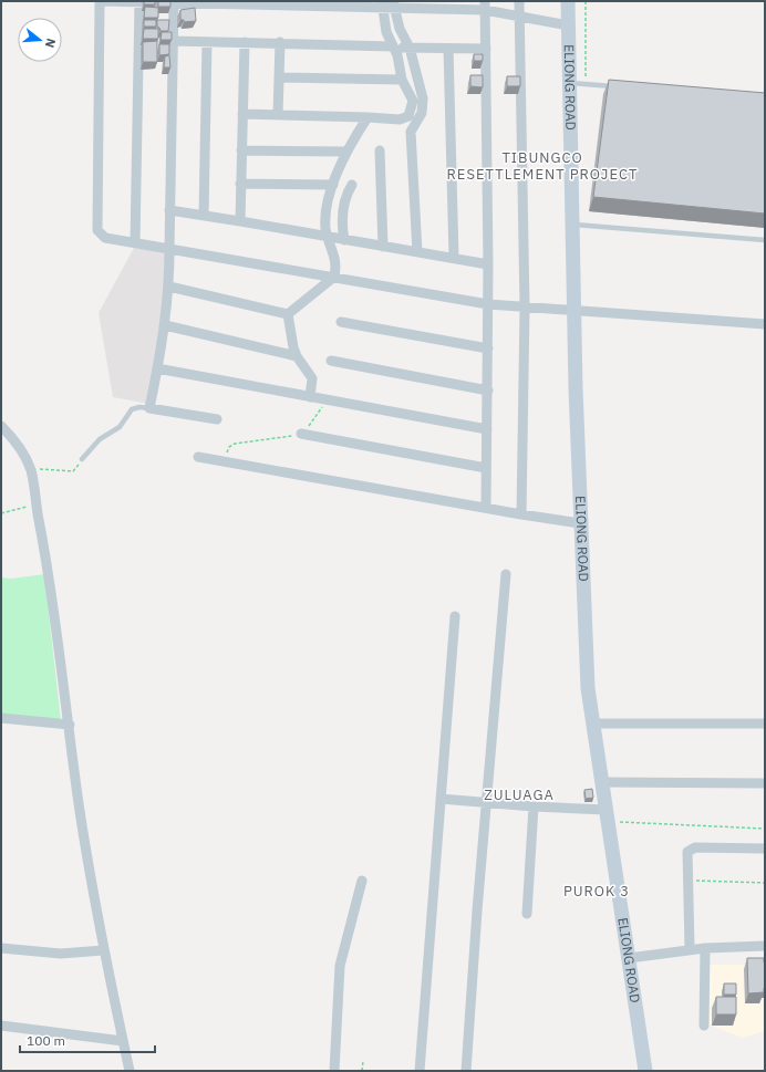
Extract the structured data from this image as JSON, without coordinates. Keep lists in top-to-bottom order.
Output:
{
  "streets": {
    "main road": ["ELIONG ROAD"]
  },
  "districts": ["TIBUNGCO RESETTLEMENT PROJECT", "ZULUAGA", "PUROK 3"],
  "scale_bar": "100 m",
  "north": "right"
}
